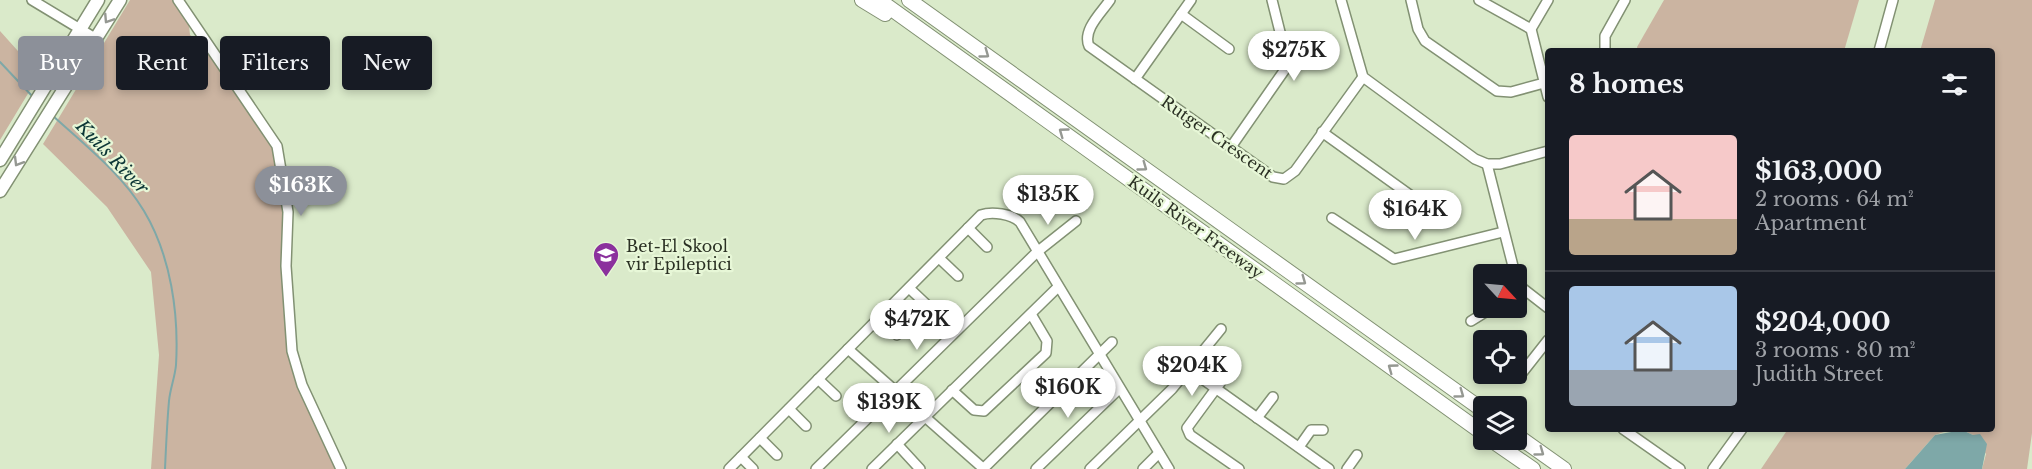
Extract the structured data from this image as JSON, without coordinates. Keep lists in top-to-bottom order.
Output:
{
  "streets": {
    "highway": ["Kuils River Freeway"],
    "street": ["Rutger Crescent"]
  },
  "water": ["Kuils River"],
  "places": {
    "school or university": ["Bet-El Skool vir Epileptici"]
  },
  "north": "bottom right",
  "page": {
    "price": [
      "$275K",
      "$163K",
      "$135K",
      "$164K",
      "$472K",
      "$204K",
      "$160K",
      "$139K"
    ],
    "chip": [
      "Buy",
      "Rent",
      "Filters",
      "New"
    ],
    "heading": "8 homes",
    "list": [
      {
        "name": "$163,000",
        "note": "2 rooms · 64 m² · Apartment"
      },
      {
        "name": "$204,000",
        "note": "3 rooms · 80 m² · Judith Street"
      }
    ]
  }
}
